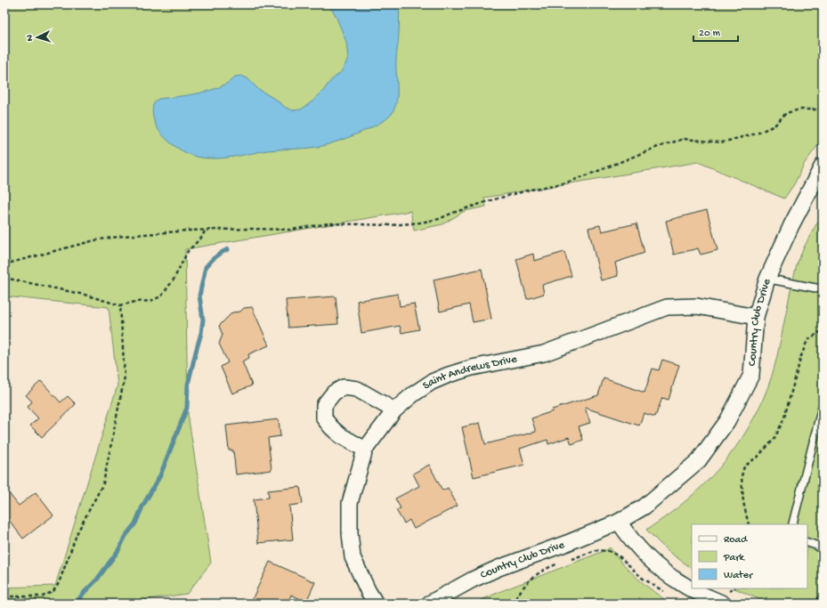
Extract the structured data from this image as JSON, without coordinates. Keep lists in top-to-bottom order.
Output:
{
  "streets": {
    "street": ["Country Club Drive", "Saint Andrews Drive"]
  },
  "crossings": [
    ["Country Club Drive", "Saint Andrews Drive"]
  ],
  "legend": ["Road", "Park", "Water"],
  "scale_bar": "20 m",
  "north": "left"
}
